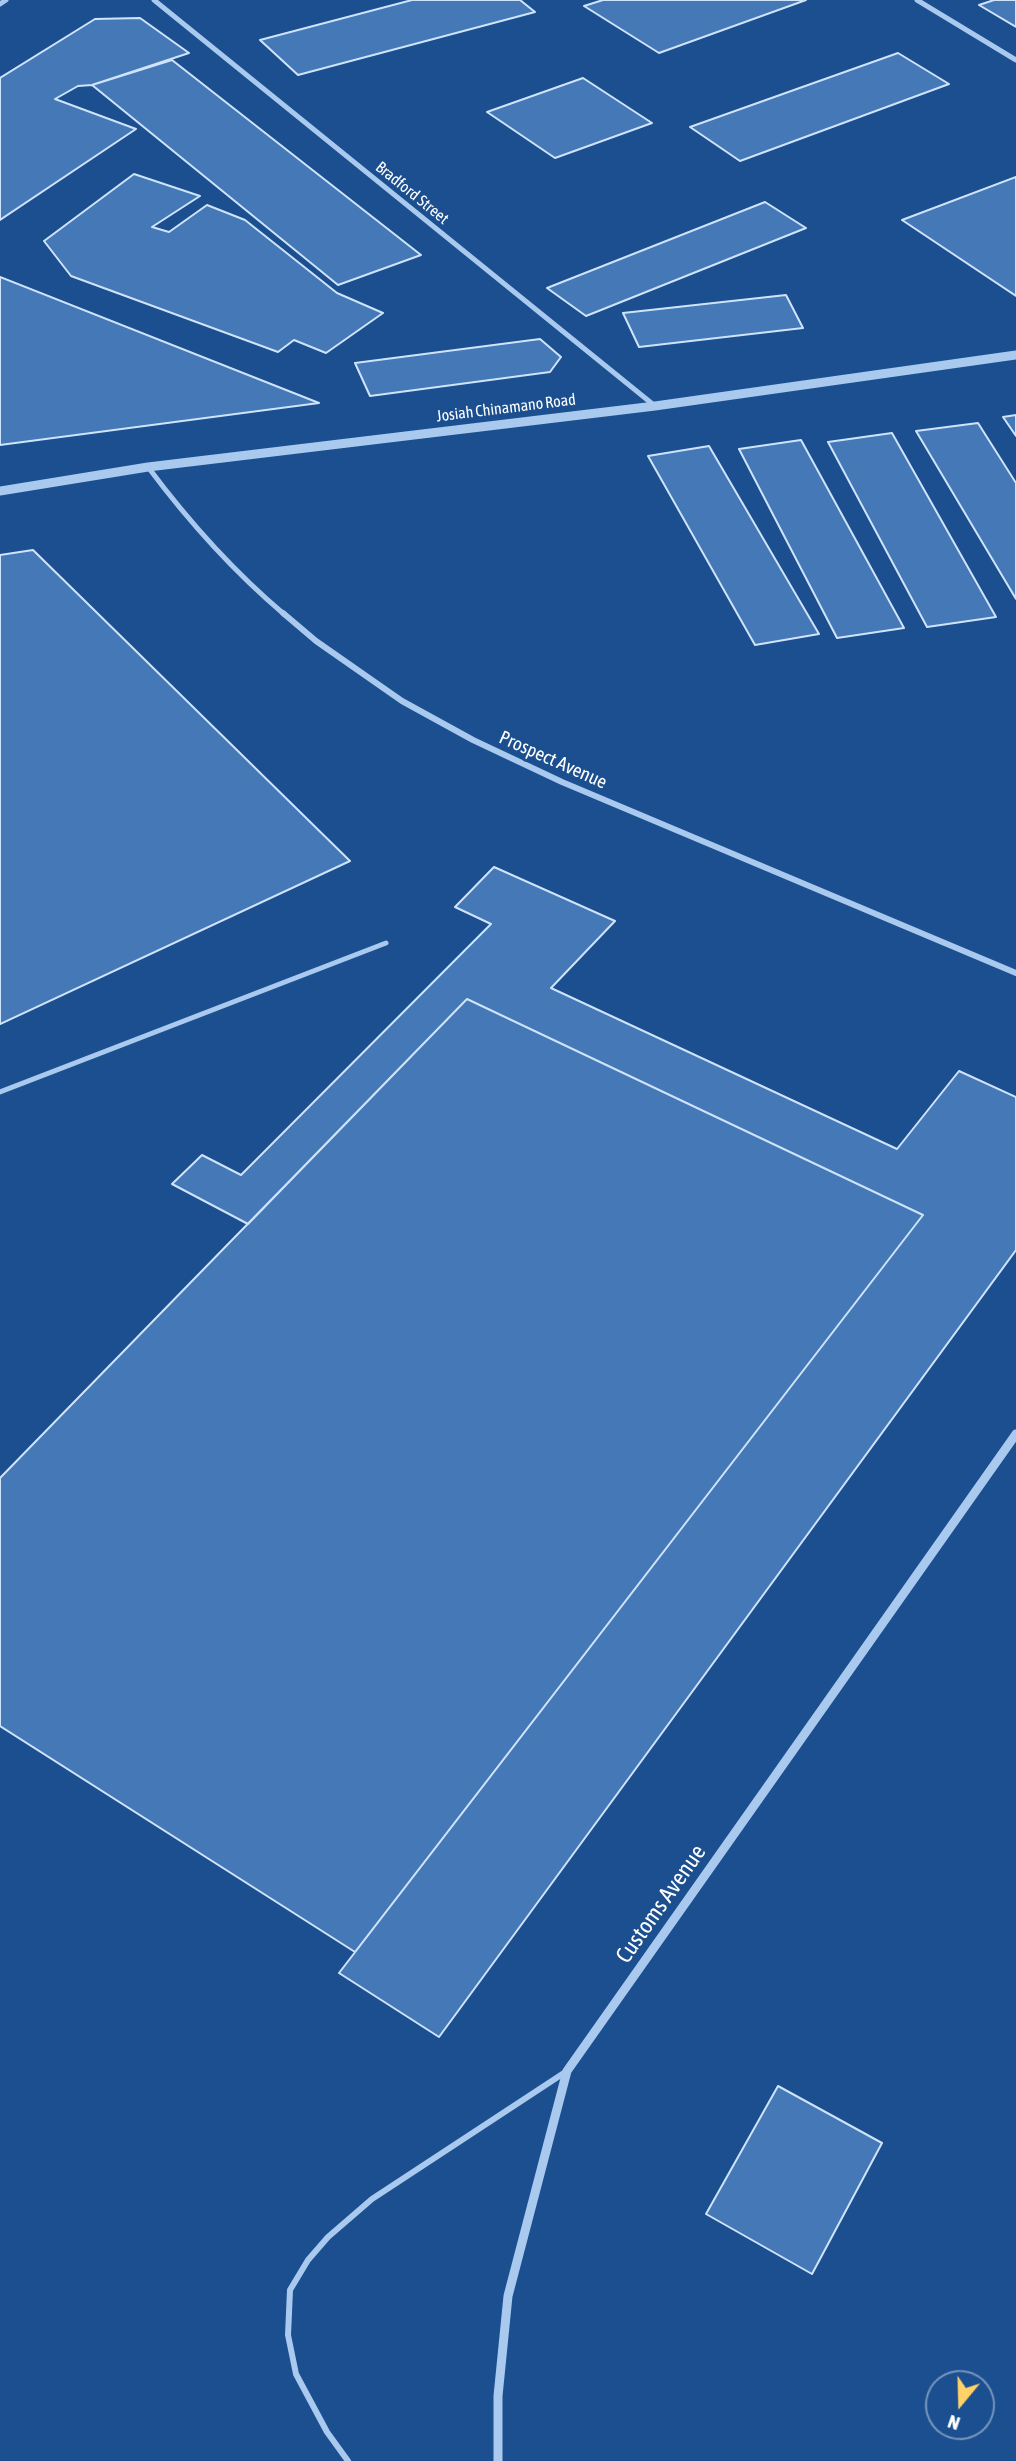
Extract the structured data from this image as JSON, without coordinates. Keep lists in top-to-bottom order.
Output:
{
  "streets": {
    "street": [
      "Bradford Street",
      "Josiah Chinamano Road",
      "Prospect Avenue",
      "Customs Avenue"
    ]
  },
  "crossings": [
    ["Bradford Street", "Josiah Chinamano Road"],
    ["Josiah Chinamano Road", "Prospect Avenue"]
  ],
  "north": "bottom"
}
